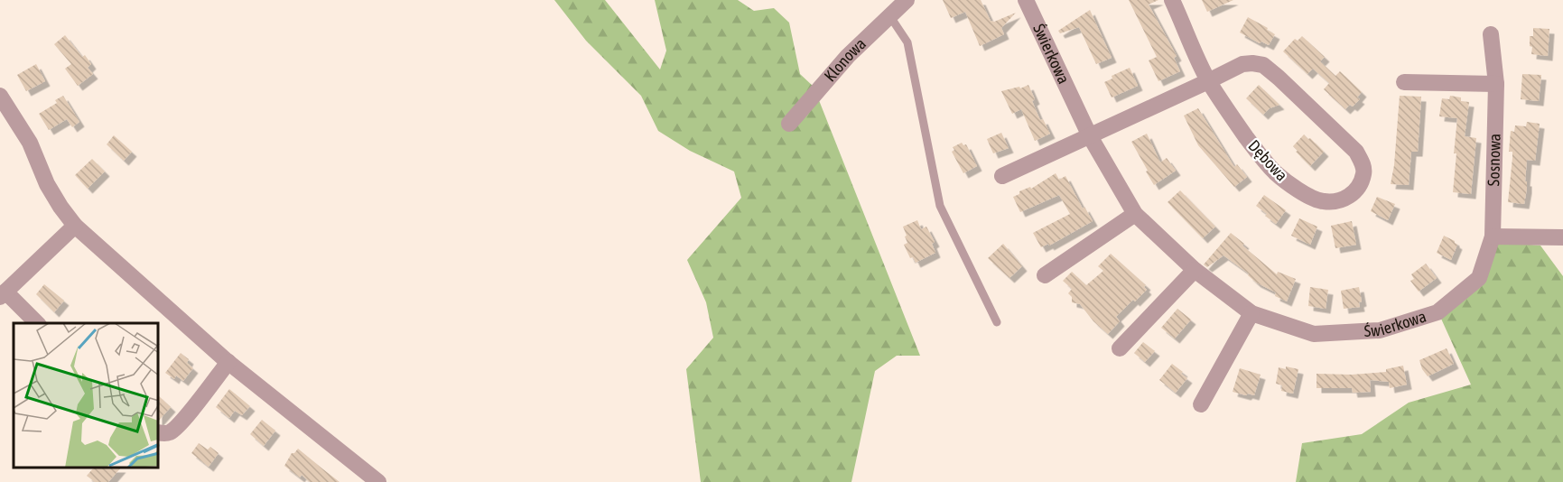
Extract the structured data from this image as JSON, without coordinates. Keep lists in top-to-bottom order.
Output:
{
  "streets": {
    "street": [
      "Świerkowa",
      "Klonowa",
      "Sosnowa",
      "Dębowa"
    ]
  },
  "crossings": [
    ["Świerkowa", "Sosnowa"]
  ]
}
